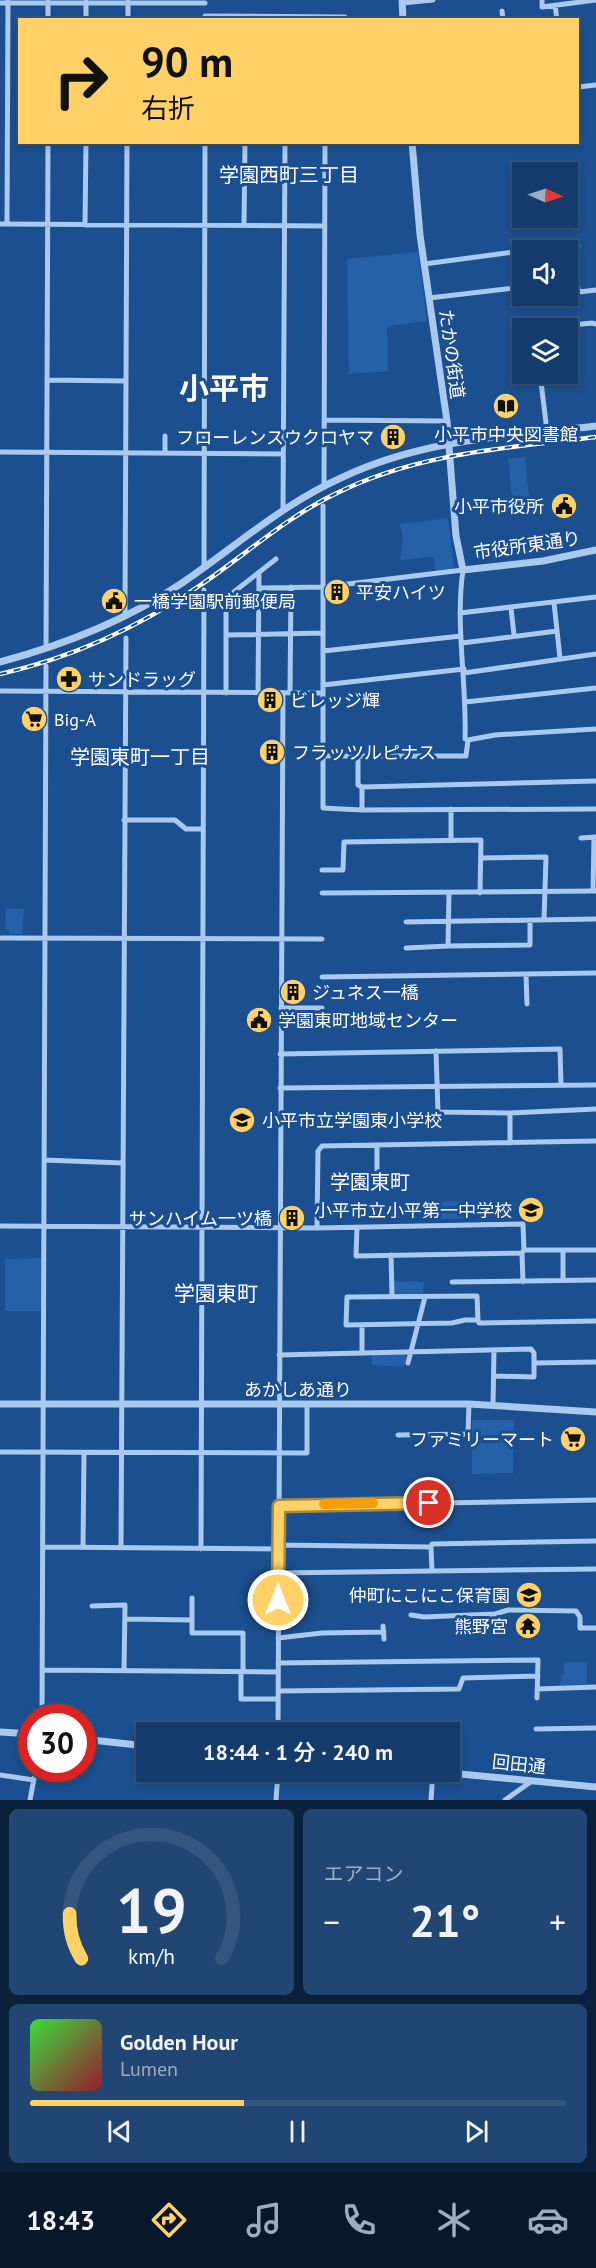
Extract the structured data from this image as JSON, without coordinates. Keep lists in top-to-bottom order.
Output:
{
  "streets": {
    "street": [
      "たかの街道",
      "市役所東通り",
      "あかしあ通り",
      "回田通"
    ]
  },
  "crossings": [
    ["たかの街道", "市役所東通り"]
  ],
  "districts": [
    "学園西町三丁目",
    "小平市",
    "学園東町一丁目",
    "学園東町",
    "学園東町"
  ],
  "places": {
    "library": ["小平市中央図書館"],
    "building": [
      "フローレンスウクロヤマ",
      "平安ハイツ",
      "ビレッジ輝",
      "フラッツルピナス",
      "ジュネス一橋",
      "サンハイム一ツ橋"
    ],
    "public building": ["小平市役所", "一橋学園駅前郵便局", "学園東町地域センター"],
    "pharmacy": ["サンドラッグ"],
    "supermarket": ["Big-A", "ファミリーマート"],
    "school or university": ["小平市立学園東小学校", "小平市立小平第一中学校", "仲町にこにこ保育園"],
    "temple": ["熊野宮"]
  },
  "north": "right",
  "page": {
    "turn": ["90 m", "右折"],
    "limit": "30",
    "trip": "18:44 · 1 分 · 240 m",
    "tile": "エアコン",
    "heat": ["−", "21°", "+"],
    "song": ["Golden Hour", "Lumen"],
    "tabs": "18:43",
    "gauge": ["19", "km/h"]
  }
}
